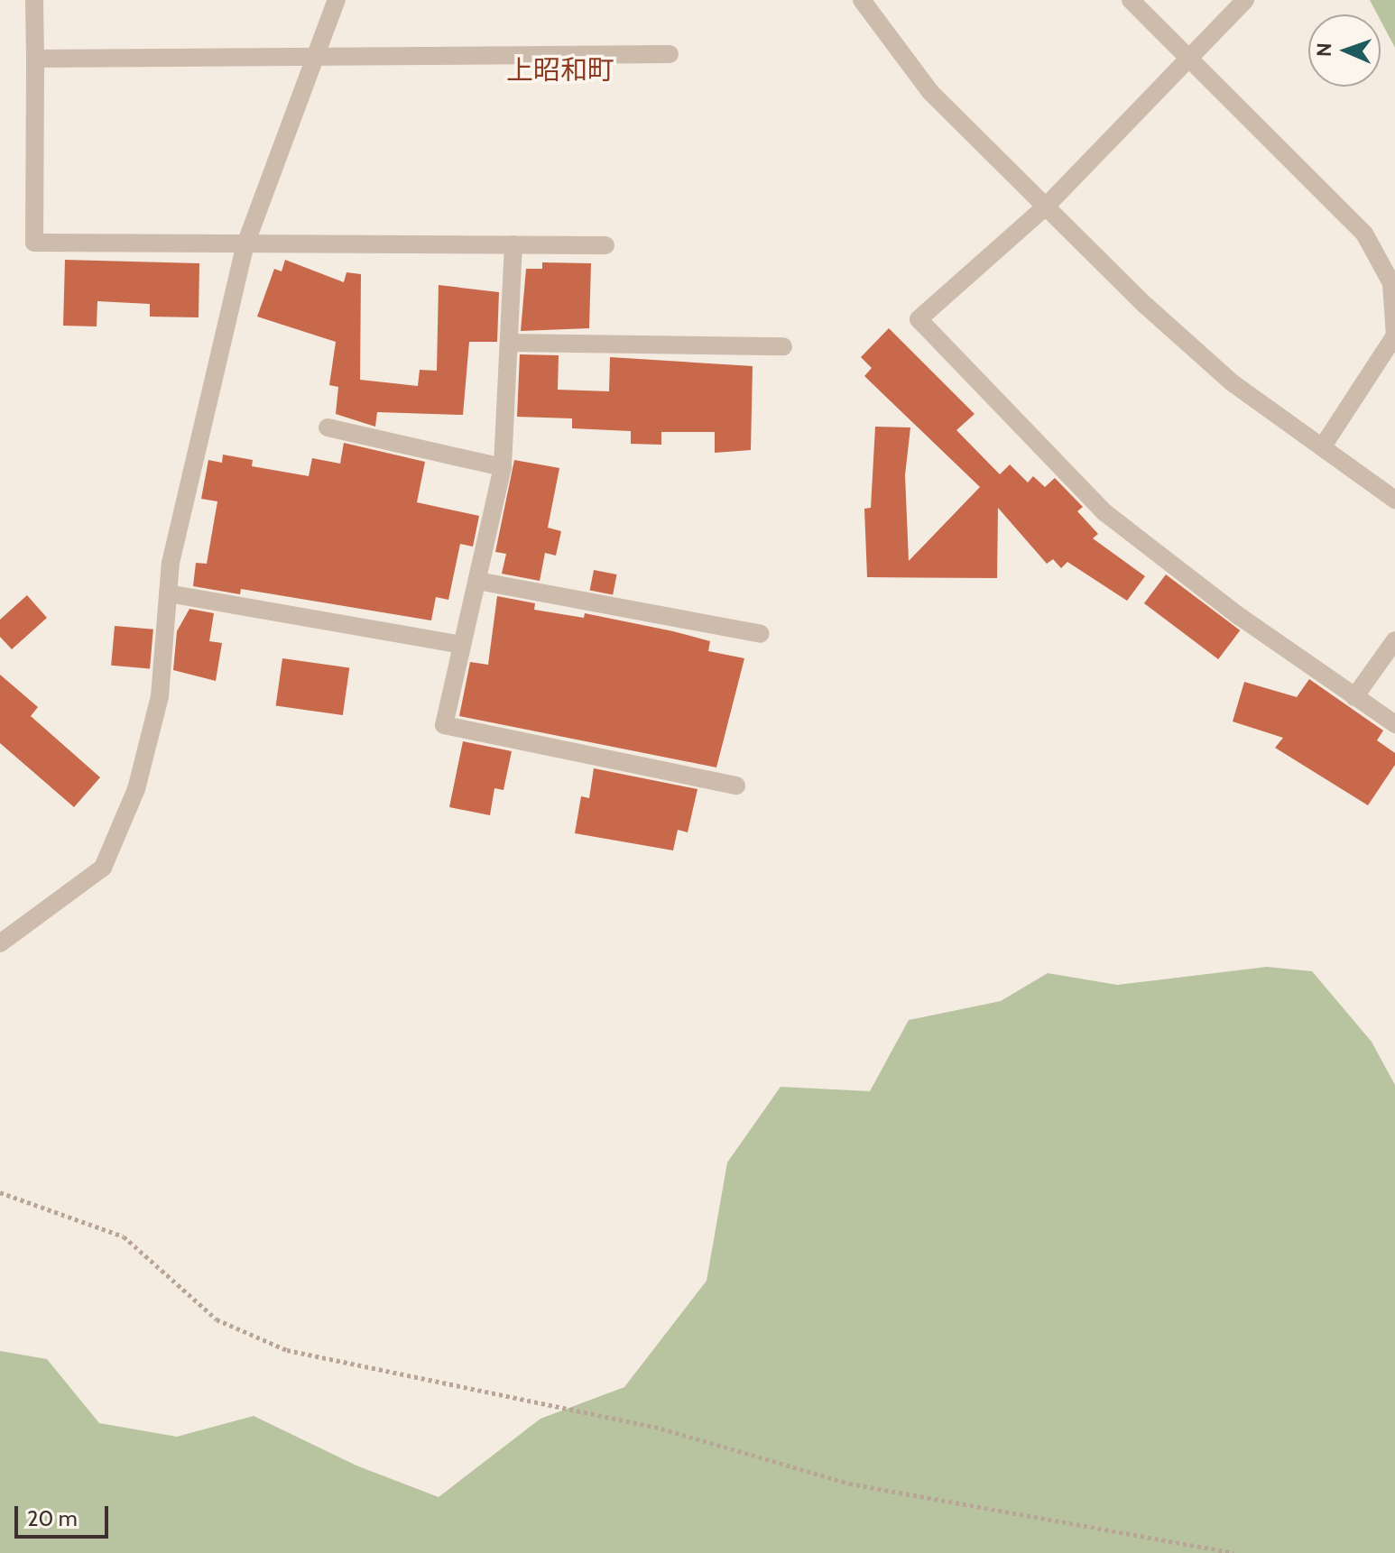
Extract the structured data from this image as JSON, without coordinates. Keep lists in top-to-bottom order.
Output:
{
  "districts": ["上昭和町"],
  "scale_bar": "20 m",
  "north": "left"
}
